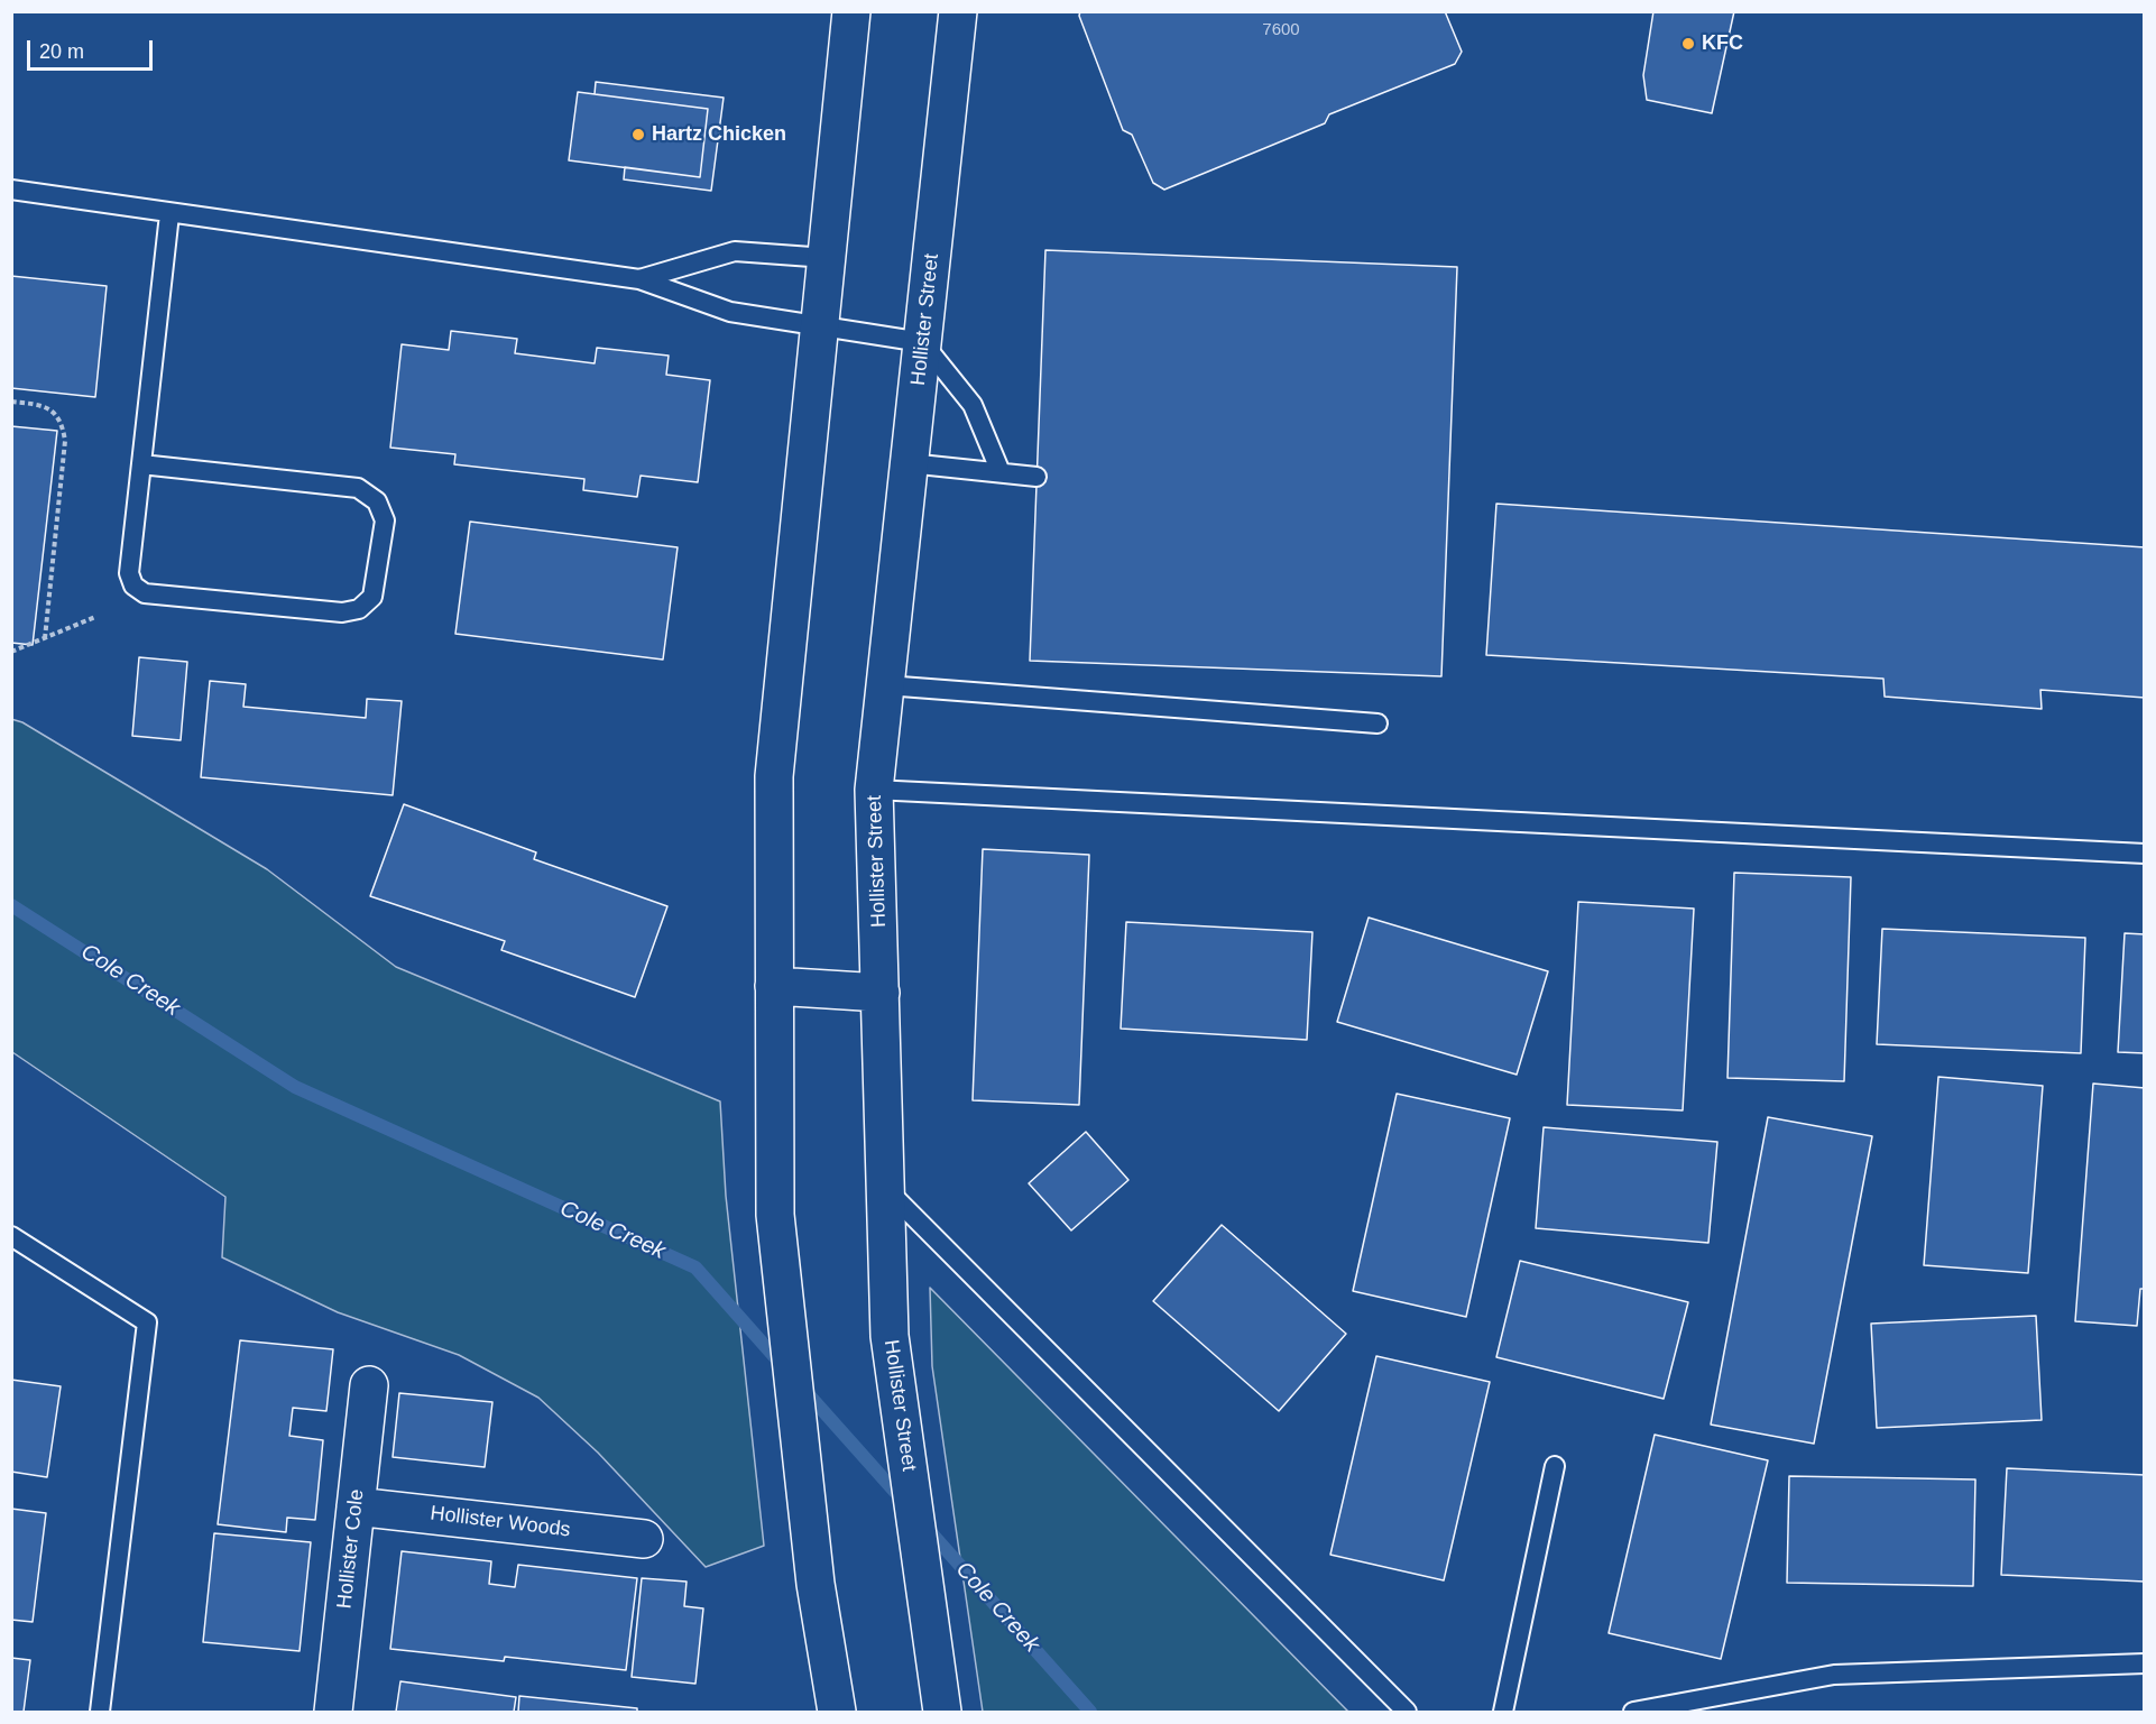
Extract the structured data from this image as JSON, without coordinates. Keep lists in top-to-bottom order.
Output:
{
  "streets": {
    "main road": ["Hollister Street", "Hollister Woods", "Hollister Cole"]
  },
  "crossings": [
    ["Hollister Woods", "Hollister Cole"]
  ],
  "water": ["Cole Creek"],
  "places": ["KFC", "Hartz Chicken"],
  "house_numbers": ["7600"],
  "scale_bar": "20 m"
}
